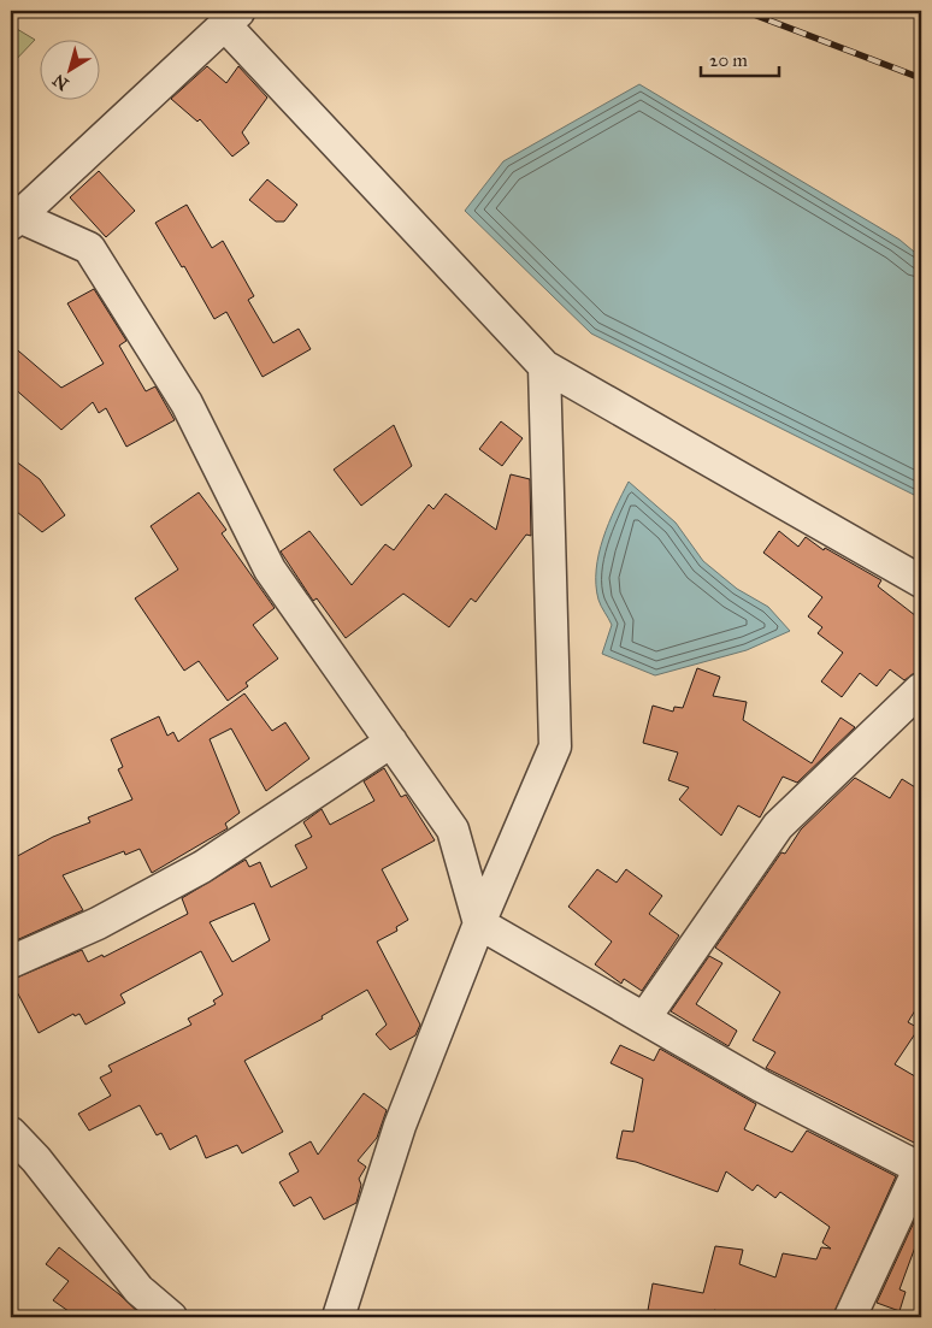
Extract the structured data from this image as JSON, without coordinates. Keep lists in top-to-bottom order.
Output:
{
  "scale_bar": "20 m",
  "north": "bottom left"
}
